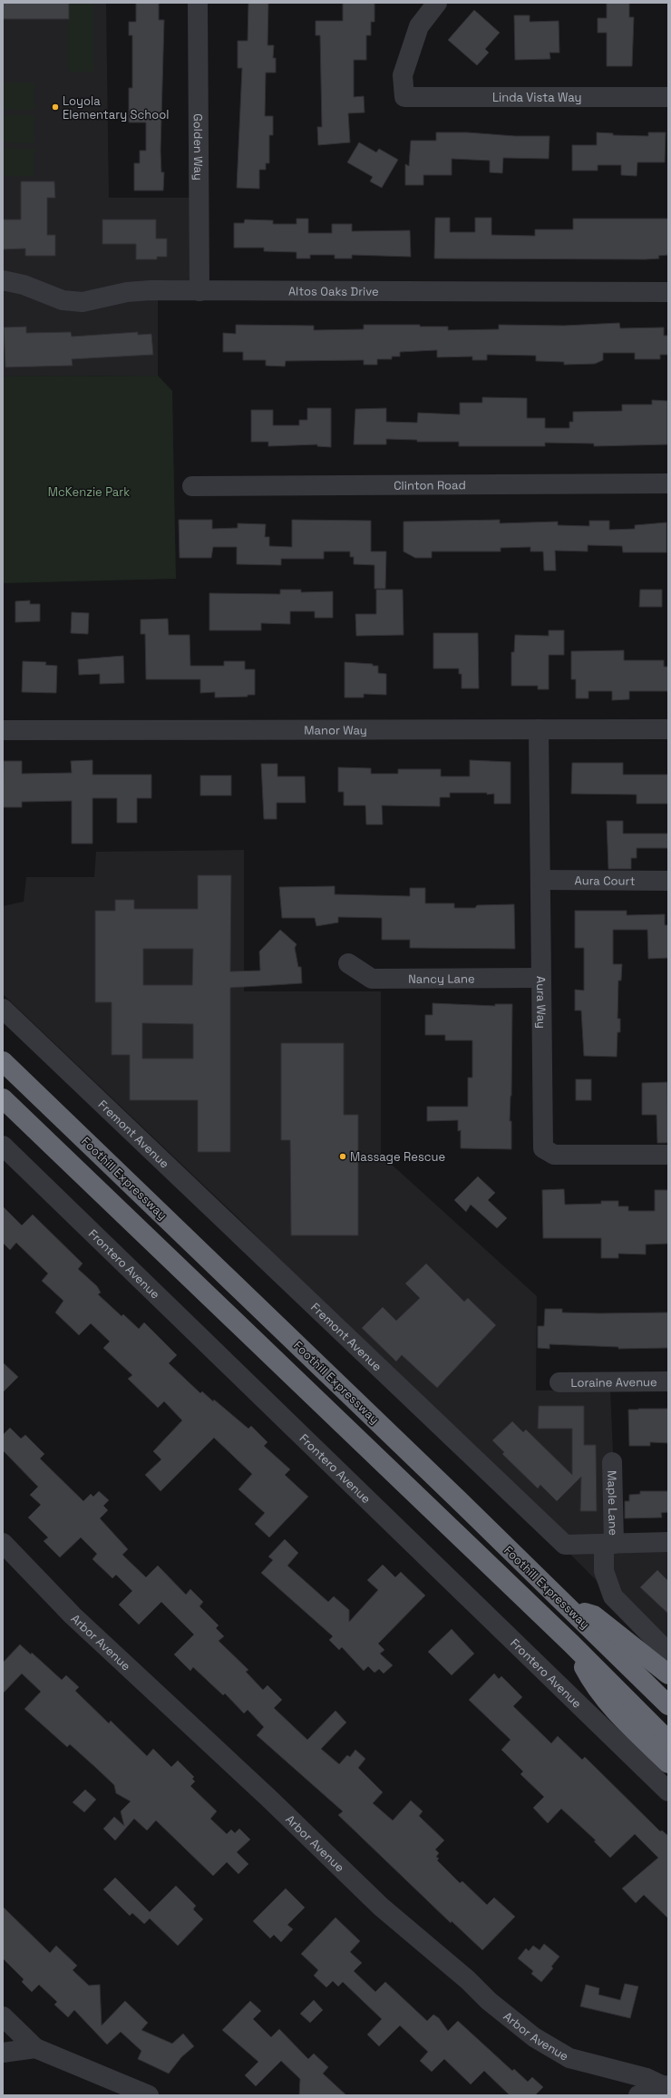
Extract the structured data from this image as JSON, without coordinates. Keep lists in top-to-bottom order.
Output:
{
  "streets": {
    "highway": ["Foothill Expressway"],
    "street": [
      "Linda Vista Way",
      "Golden Way",
      "Altos Oaks Drive",
      "Clinton Road",
      "Manor Way",
      "Aura Court",
      "Nancy Lane",
      "Aura Way",
      "Fremont Avenue",
      "Frontero Avenue",
      "Loraine Avenue",
      "Maple Lane",
      "Arbor Avenue"
    ]
  },
  "crossings": [
    ["Golden Way", "Altos Oaks Drive"],
    ["Manor Way", "Aura Way"],
    ["Aura Court", "Aura Way"],
    ["Nancy Lane", "Aura Way"],
    ["Fremont Avenue", "Maple Lane"]
  ],
  "parks": ["McKenzie Park"],
  "places": ["Loyola Elementary School", "Massage Rescue"]
}
